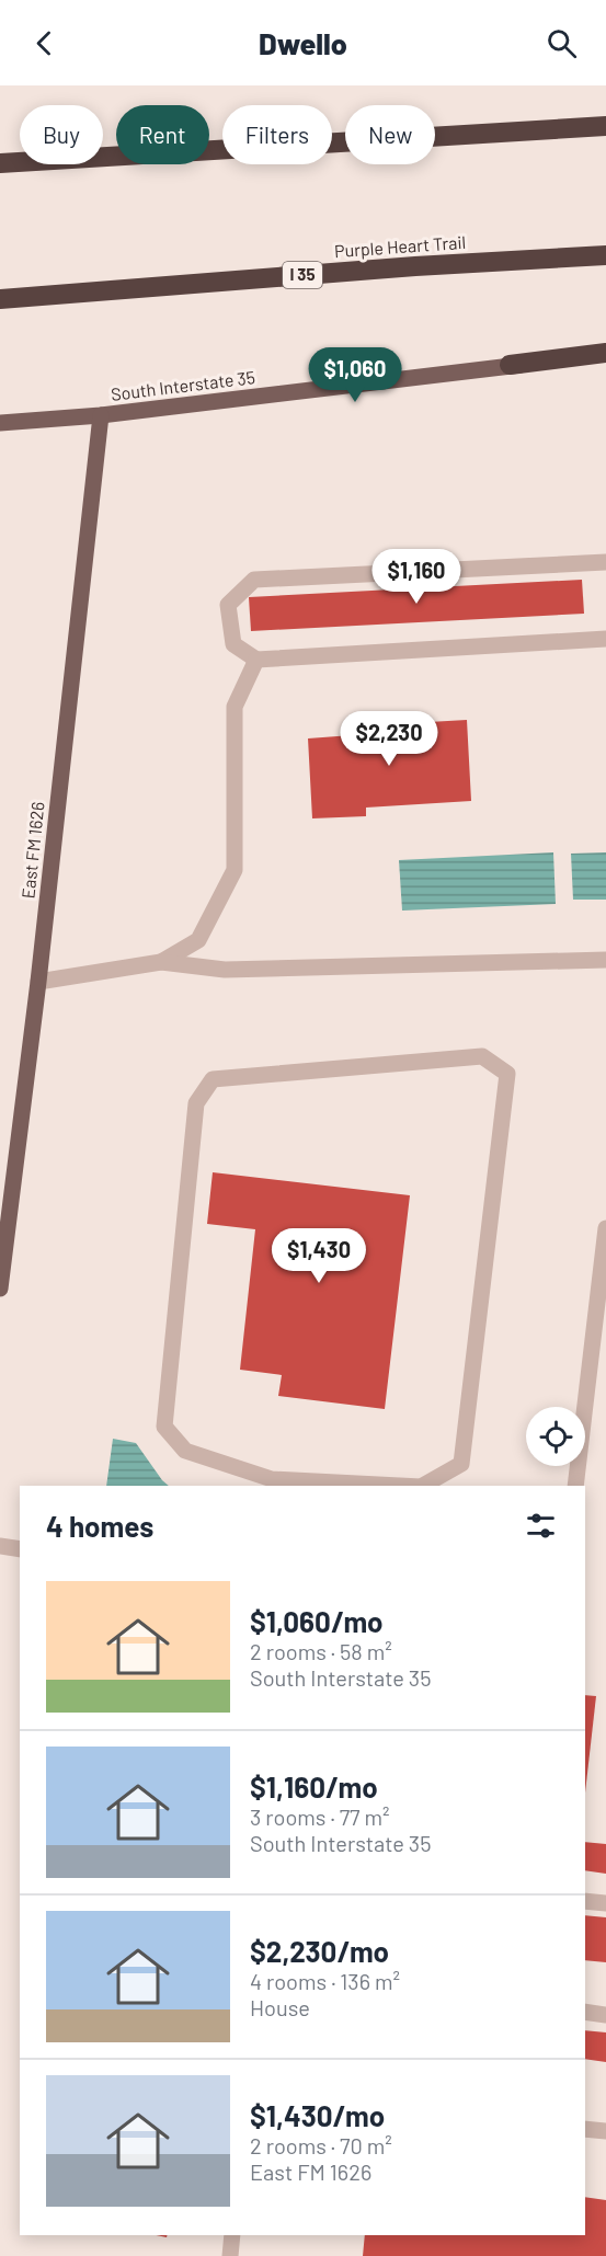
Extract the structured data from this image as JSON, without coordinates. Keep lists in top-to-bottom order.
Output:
{
  "streets": {
    "highway": ["Purple Heart Trail", "I 35"],
    "main road": ["South Interstate 35", "East FM 1626"]
  },
  "crossings": [
    ["South Interstate 35", "East FM 1626"]
  ],
  "page": {
    "header": "Dwello",
    "chip": [
      "Buy",
      "Rent",
      "Filters",
      "New"
    ],
    "price": [
      "$1,060",
      "$1,160",
      "$2,230",
      "$1,430"
    ],
    "heading": "4 homes",
    "list": [
      {
        "name": "$1,060/mo",
        "note": "2 rooms · 58 m² · South Interstate 35"
      },
      {
        "name": "$1,160/mo",
        "note": "3 rooms · 77 m² · South Interstate 35"
      },
      {
        "name": "$2,230/mo",
        "note": "4 rooms · 136 m² · House"
      },
      {
        "name": "$1,430/mo",
        "note": "2 rooms · 70 m² · East FM 1626"
      }
    ]
  }
}
